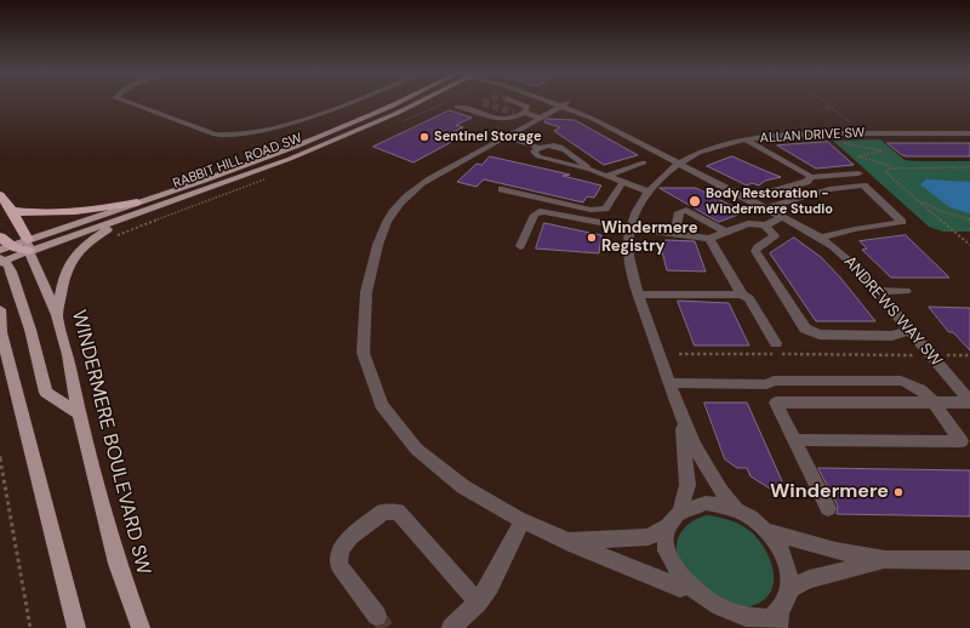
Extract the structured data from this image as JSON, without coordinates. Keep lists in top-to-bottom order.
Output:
{
  "streets": {
    "main road": ["RABBIT HILL ROAD SW", "WINDERMERE BOULEVARD SW"],
    "street": ["ALLAN DRIVE SW", "ANDREWS WAY SW"]
  },
  "crossings": [
    ["ALLAN DRIVE SW", "ANDREWS WAY SW"],
    ["RABBIT HILL ROAD SW", "WINDERMERE BOULEVARD SW"]
  ],
  "places": [
    "Sentinel Storage",
    "Body Restoration - Windermere Studio",
    "Windermere Registry",
    "Windermere"
  ]
}
